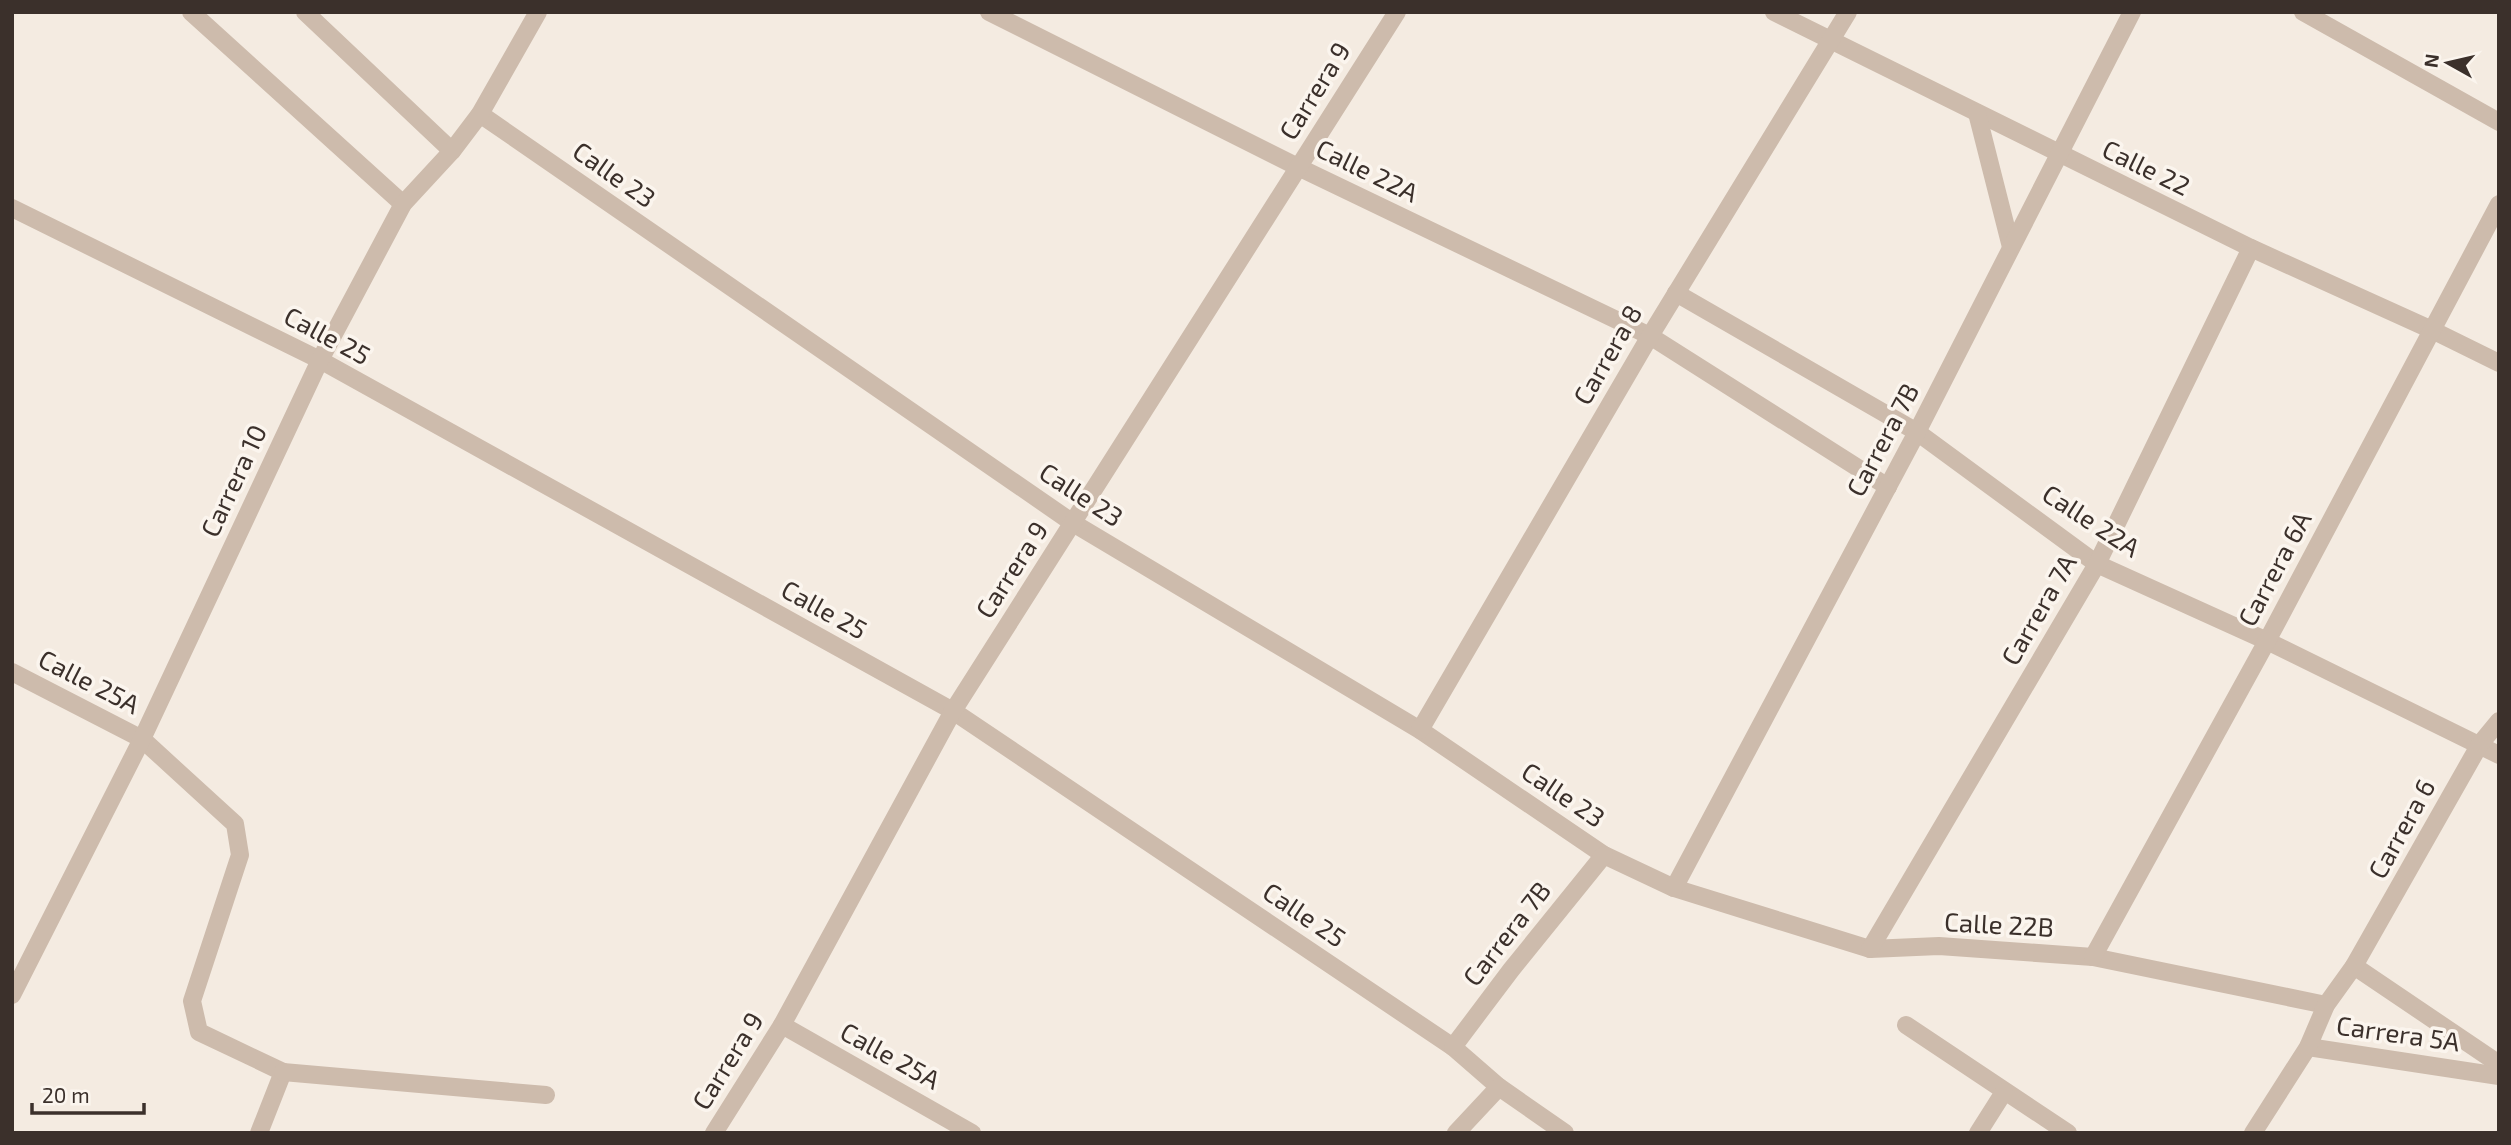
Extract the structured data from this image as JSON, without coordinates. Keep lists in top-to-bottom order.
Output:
{
  "streets": {
    "street": [
      "Carrera 9",
      "Calle 22",
      "Calle 22A",
      "Calle 23",
      "Calle 25",
      "Carrera 8",
      "Carrera 7B",
      "Carrera 10",
      "Carrera 6A",
      "Carrera 7A",
      "Calle 25A",
      "Carrera 6",
      "Calle 22B",
      "Carrera 5A"
    ]
  },
  "crossings": [
    ["Carrera 9", "Calle 22A"],
    ["Carrera 9", "Calle 23"],
    ["Carrera 9", "Calle 25"],
    ["Carrera 9", "Calle 25A"],
    ["Calle 22", "Carrera 8"],
    ["Calle 22", "Carrera 7B"],
    ["Calle 22", "Carrera 6A"],
    ["Calle 22", "Carrera 7A"],
    ["Calle 22A", "Carrera 8"],
    ["Calle 22A", "Carrera 7B"],
    ["Calle 22A", "Carrera 6A"],
    ["Calle 22A", "Carrera 7A"],
    ["Calle 22A", "Carrera 6"],
    ["Calle 23", "Carrera 8"],
    ["Calle 23", "Carrera 7B"],
    ["Calle 23", "Carrera 10"],
    ["Calle 23", "Calle 22B"],
    ["Calle 25", "Carrera 7B"],
    ["Calle 25", "Carrera 10"],
    ["Carrera 7B", "Calle 22B"],
    ["Carrera 10", "Calle 25A"],
    ["Carrera 6A", "Calle 22B"],
    ["Carrera 7A", "Calle 22B"],
    ["Carrera 6", "Calle 22B"],
    ["Carrera 6", "Carrera 5A"]
  ],
  "scale_bar": "20 m",
  "north": "left"
}
